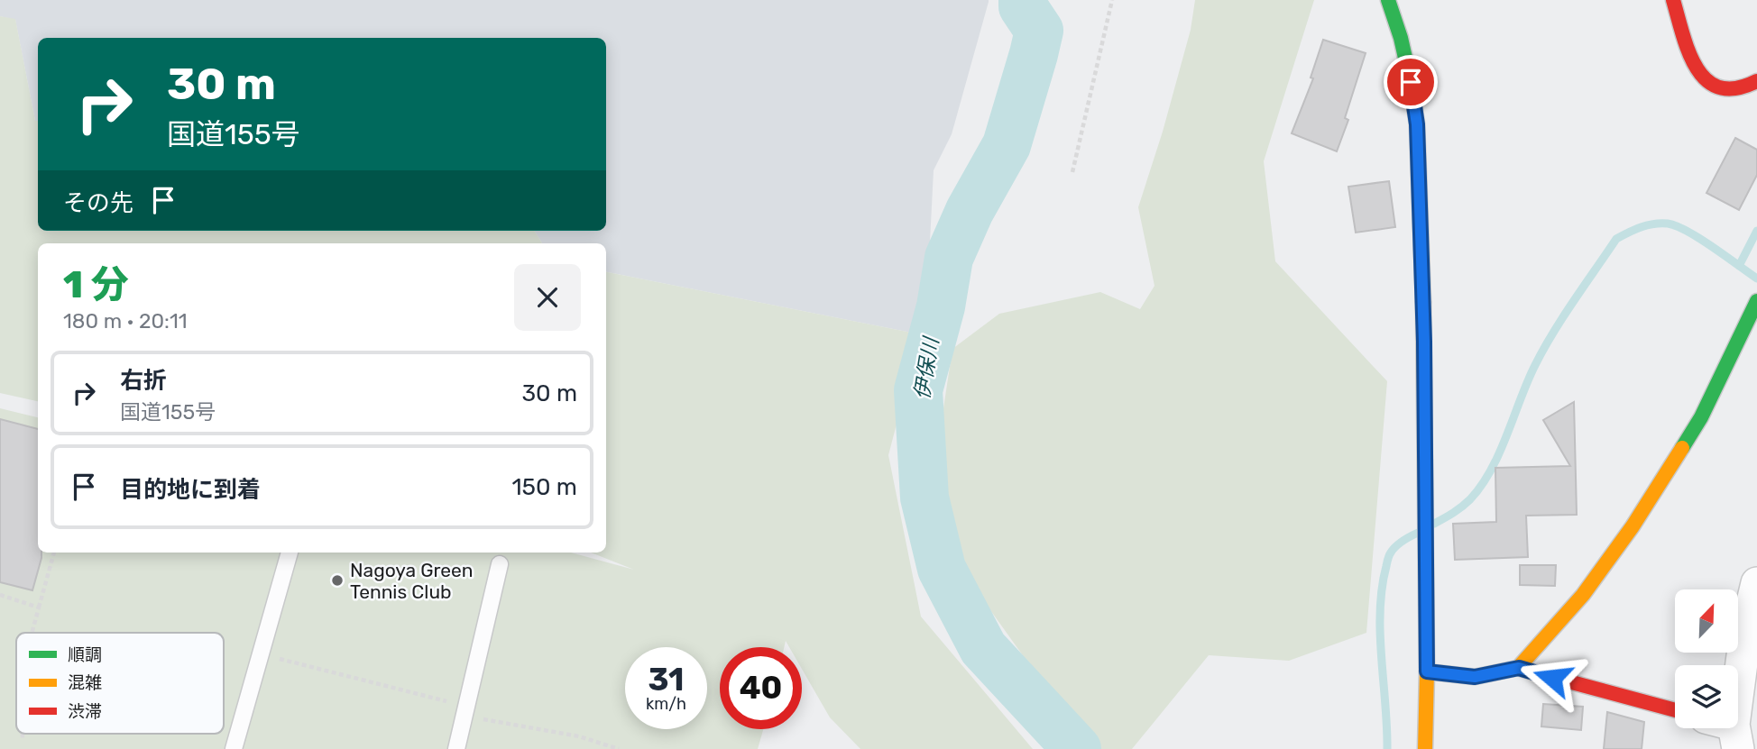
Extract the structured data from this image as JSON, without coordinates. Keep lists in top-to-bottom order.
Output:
{
  "water": ["伊保川"],
  "places": ["Nagoya Green Tennis Club"],
  "legend": ["順調", "混雑", "渋滞"],
  "north": "top right",
  "page": {
    "turn": ["30 m", "国道155号"],
    "then": "その先",
    "heading": ["1 分", "180 m · 20:11"],
    "list": [
      {
        "name": "右折",
        "note": "国道155号",
        "value": "30 m"
      },
      {
        "name": "目的地に到着",
        "value": "150 m"
      }
    ],
    "speed": "31 km/h",
    "limit": "40"
  }
}
